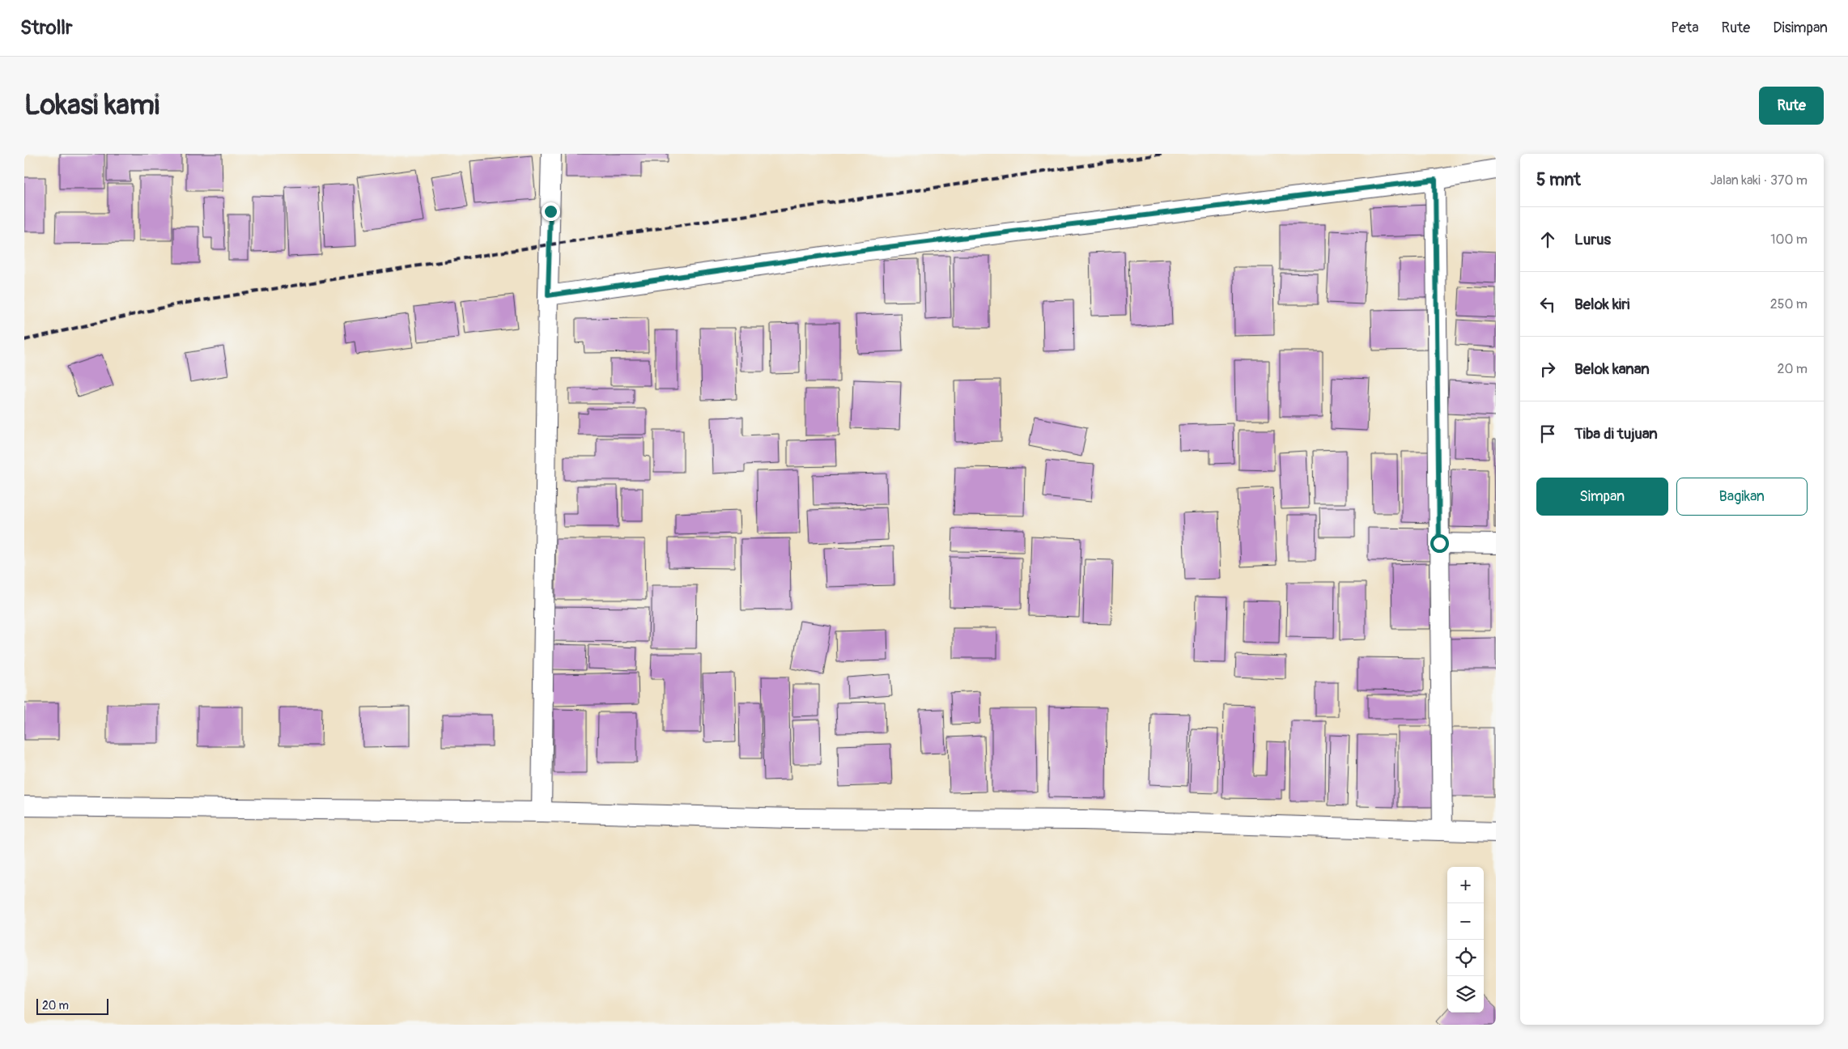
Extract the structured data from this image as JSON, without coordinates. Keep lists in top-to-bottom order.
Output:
{
  "scale_bar": "20 m",
  "page": {
    "header": "Strollr",
    "nav": ["Peta", "Rute", "Disimpan"],
    "buttons": [
      "Rute",
      ["Simpan", "Bagikan"]
    ],
    "title": "Lokasi kami",
    "heading": ["5 mnt", "Jalan kaki · 370 m"],
    "list": [
      ["Lurus", "100 m"],
      ["Belok kiri", "250 m"],
      ["Belok kanan", "20 m"],
      "Tiba di tujuan"
    ],
    "map_buttons": ["+", "−"],
    "scale": "20 m"
  }
}
